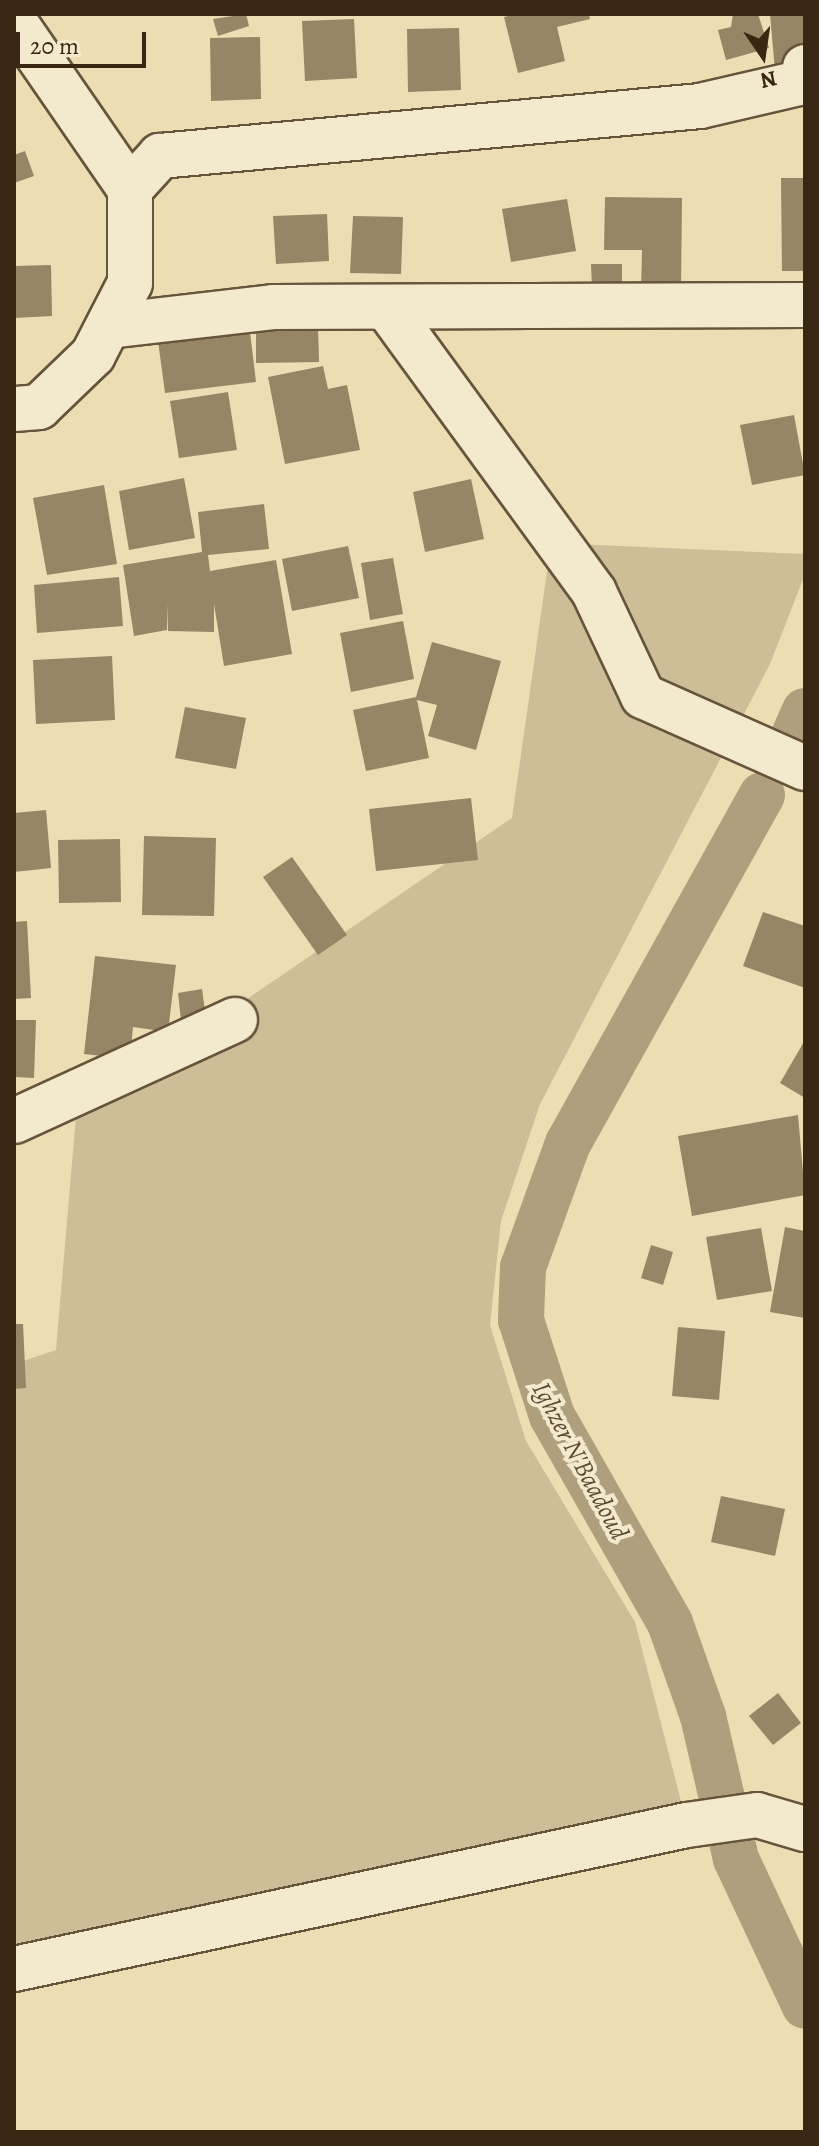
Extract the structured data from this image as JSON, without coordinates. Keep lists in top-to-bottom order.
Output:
{
  "water": ["Ighzer N'Baadoud"],
  "scale_bar": "20 m",
  "north": "bottom"
}
